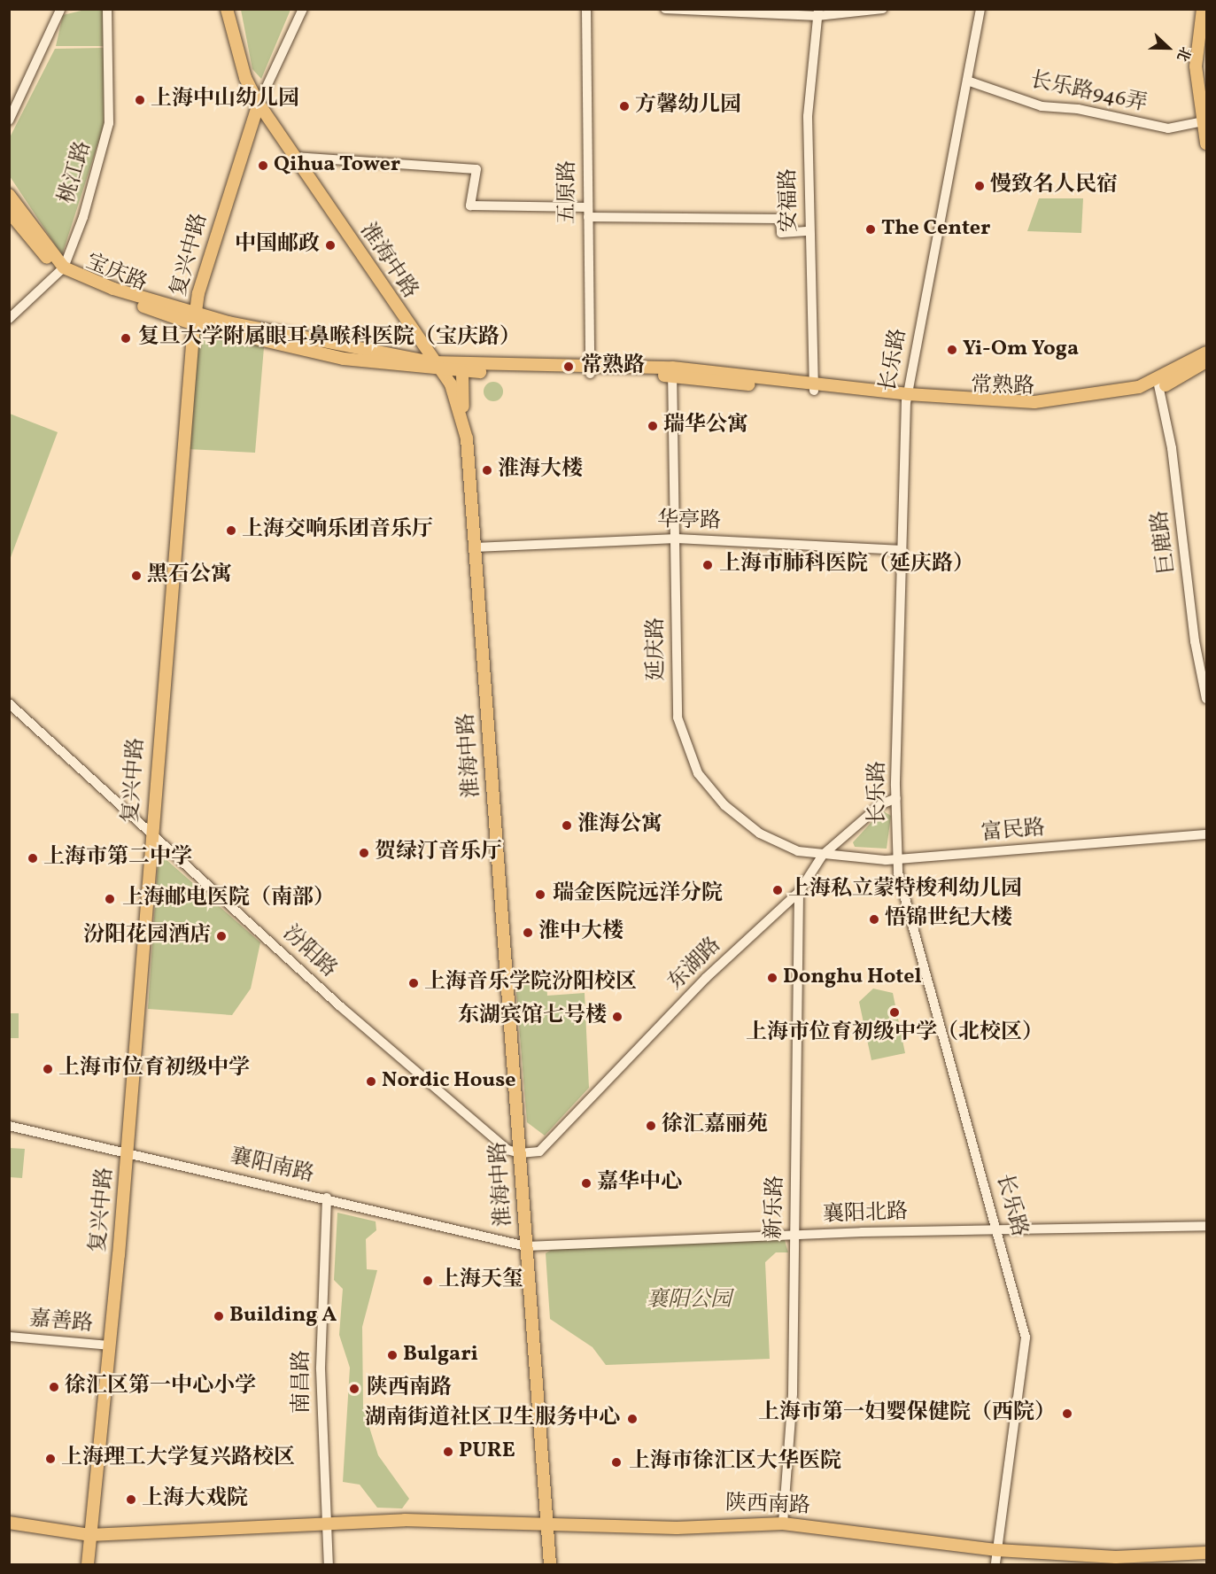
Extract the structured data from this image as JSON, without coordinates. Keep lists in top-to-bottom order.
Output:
{
  "streets": {
    "main road": [
      "复兴中路",
      "淮海中路",
      "宝庆路",
      "常熟路",
      "陕西南路"
    ],
    "street": [
      "长乐路946弄",
      "桃江路",
      "五原路",
      "安福路",
      "长乐路",
      "华亭路",
      "巨鹿路",
      "延庆路",
      "富民路",
      "汾阳路",
      "东湖路",
      "襄阳南路",
      "新乐路",
      "襄阳北路",
      "嘉善路",
      "南昌路"
    ]
  },
  "crossings": [
    ["长乐路946弄", "长乐路"],
    ["桃江路", "宝庆路"],
    ["五原路", "常熟路"],
    ["安福路", "常熟路"],
    ["复兴中路", "淮海中路"],
    ["复兴中路", "宝庆路"],
    ["复兴中路", "汾阳路"],
    ["复兴中路", "襄阳南路"],
    ["复兴中路", "嘉善路"],
    ["复兴中路", "陕西南路"],
    ["淮海中路", "宝庆路"],
    ["淮海中路", "常熟路"],
    ["淮海中路", "华亭路"],
    ["淮海中路", "汾阳路"],
    ["淮海中路", "东湖路"],
    ["淮海中路", "襄阳南路"],
    ["淮海中路", "襄阳北路"],
    ["淮海中路", "陕西南路"],
    ["宝庆路", "常熟路"],
    ["长乐路", "常熟路"],
    ["长乐路", "华亭路"],
    ["长乐路", "富民路"],
    ["长乐路", "东湖路"],
    ["长乐路", "襄阳北路"],
    ["长乐路", "陕西南路"],
    ["常熟路", "巨鹿路"],
    ["常熟路", "延庆路"],
    ["华亭路", "延庆路"],
    ["延庆路", "富民路"],
    ["延庆路", "东湖路"],
    ["富民路", "东湖路"],
    ["汾阳路", "东湖路"],
    ["东湖路", "新乐路"],
    ["襄阳南路", "襄阳北路"],
    ["襄阳南路", "南昌路"],
    ["新乐路", "襄阳北路"],
    ["新乐路", "陕西南路"],
    ["南昌路", "陕西南路"]
  ],
  "parks": ["襄阳公园"],
  "places": [
    "上海中山幼儿园",
    "方馨幼儿园",
    "Qihua Tower",
    "慢致名人民宿",
    "The Center",
    "中国邮政",
    "复旦大学附属眼耳鼻喉科医院（宝庆路）",
    "Yi-Om Yoga",
    "常熟路",
    "瑞华公寓",
    "淮海大楼",
    "上海交响乐团音乐厅",
    "上海市肺科医院（延庆路）",
    "黑石公寓",
    "淮海公寓",
    "贺绿汀音乐厅",
    "上海市第二中学",
    "上海私立蒙特梭利幼儿园",
    "瑞金医院远洋分院",
    "上海邮电医院（南部）",
    "悟锦世纪大楼",
    "淮中大楼",
    "汾阳花园酒店",
    "Donghu Hotel",
    "上海音乐学院汾阳校区",
    "上海市位育初级中学（北校区）",
    "东湖宾馆七号楼",
    "上海市位育初级中学",
    "Nordic House",
    "徐汇嘉丽苑",
    "嘉华中心",
    "上海天玺",
    "Building A",
    "Bulgari",
    "徐汇区第一中心小学",
    "陕西南路",
    "上海市第一妇婴保健院（西院）",
    "湖南街道社区卫生服务中心",
    "PURE",
    "上海理工大学复兴路校区",
    "上海市徐汇区大华医院",
    "上海大戏院"
  ],
  "north": "right"
}
